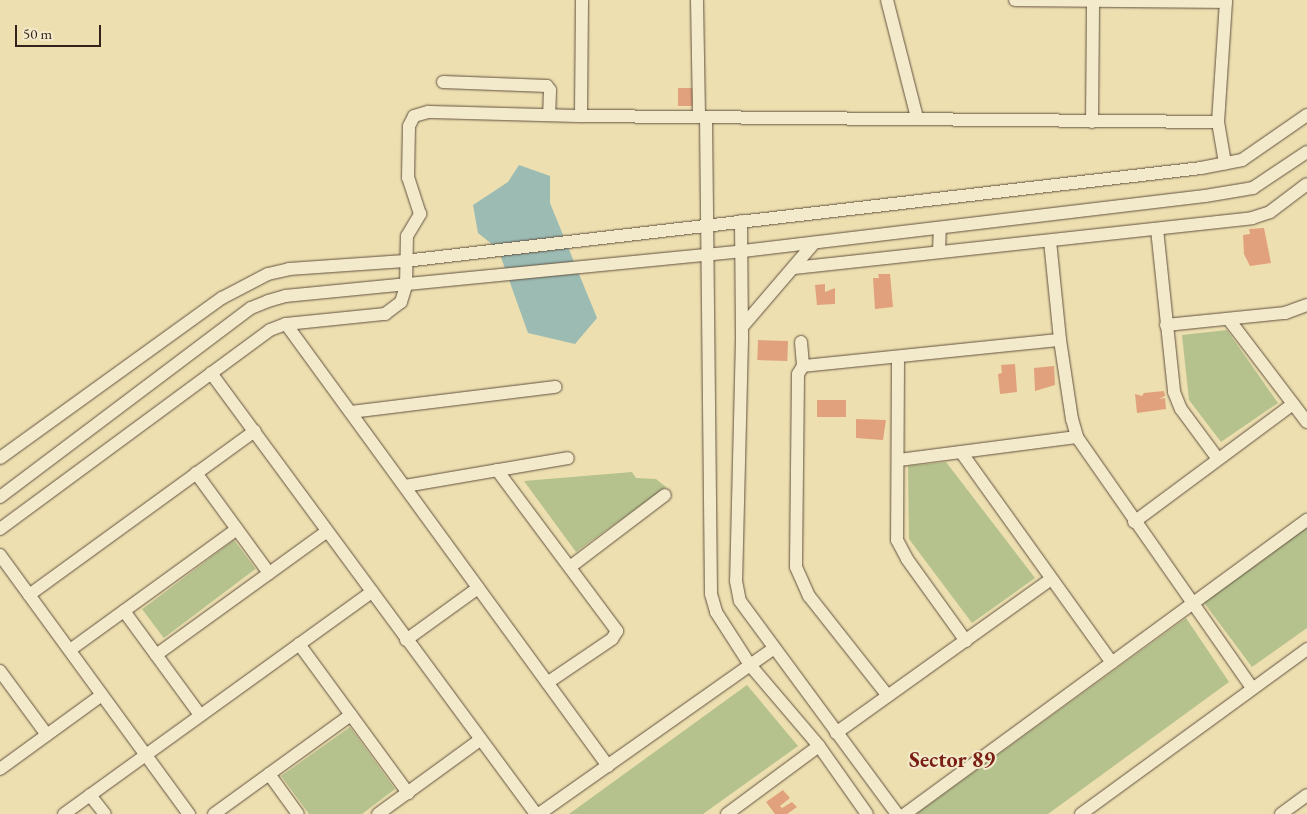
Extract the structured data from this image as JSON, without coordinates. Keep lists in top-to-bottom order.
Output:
{
  "districts": ["Sector 89"],
  "scale_bar": "50 m"
}
